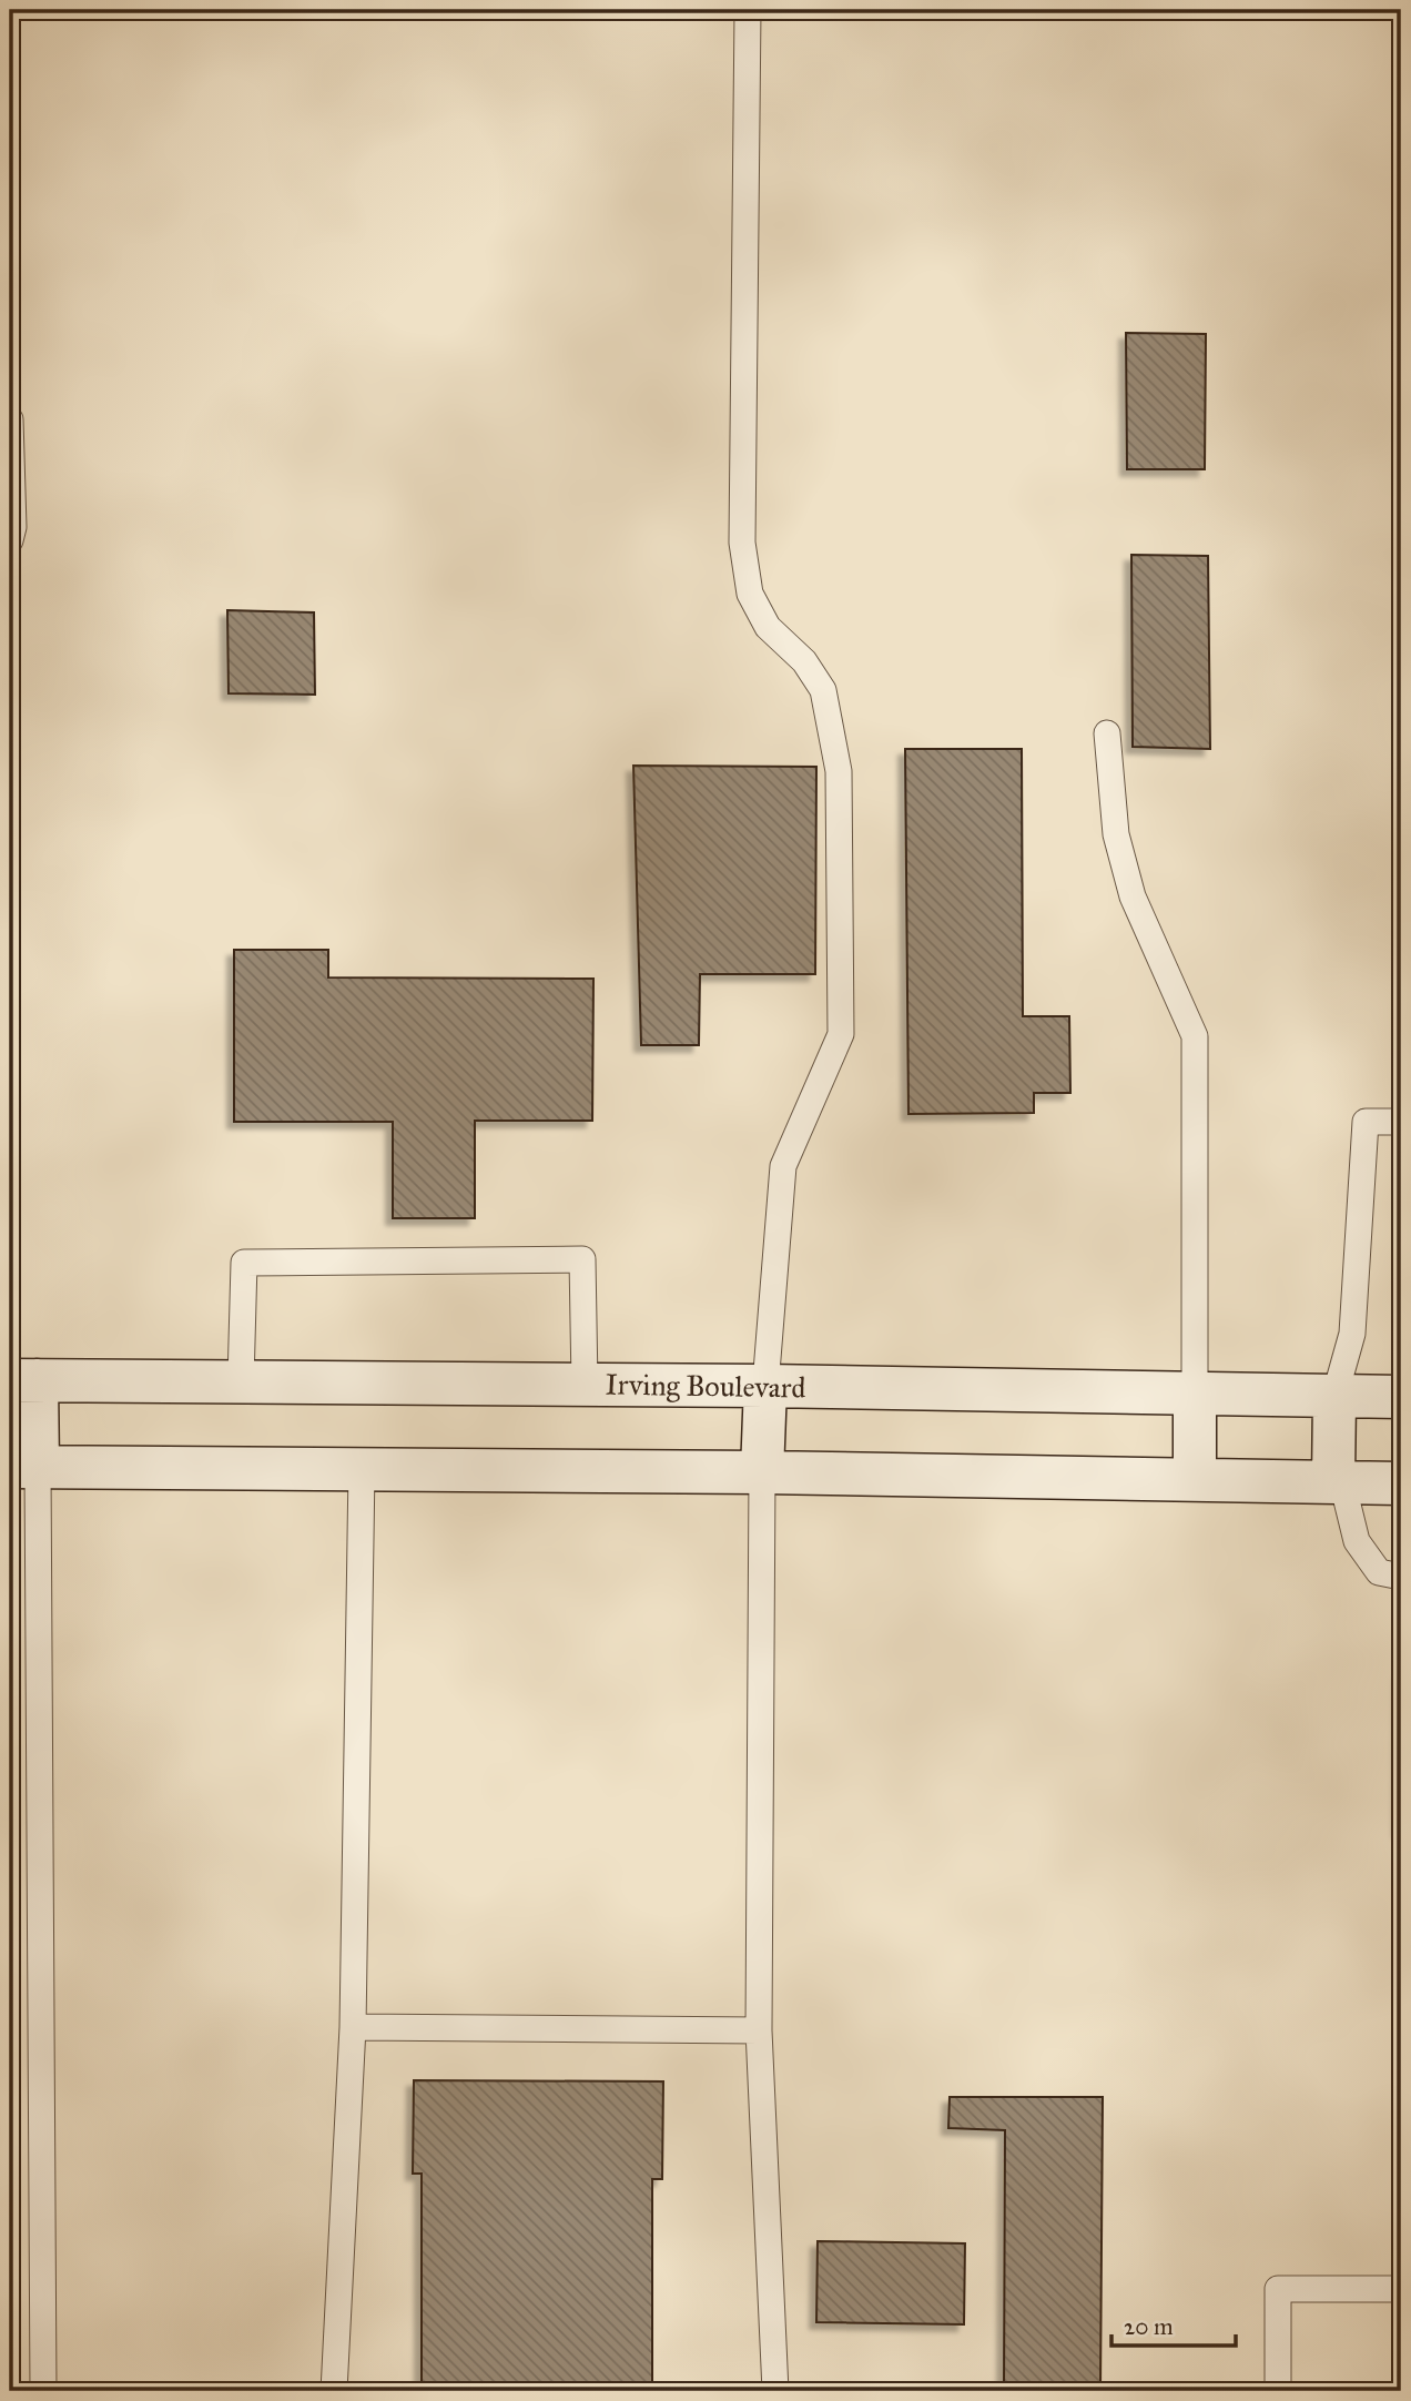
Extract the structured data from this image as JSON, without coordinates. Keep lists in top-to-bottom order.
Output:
{
  "streets": {
    "main road": ["Irving Boulevard"]
  },
  "scale_bar": "20 m"
}
